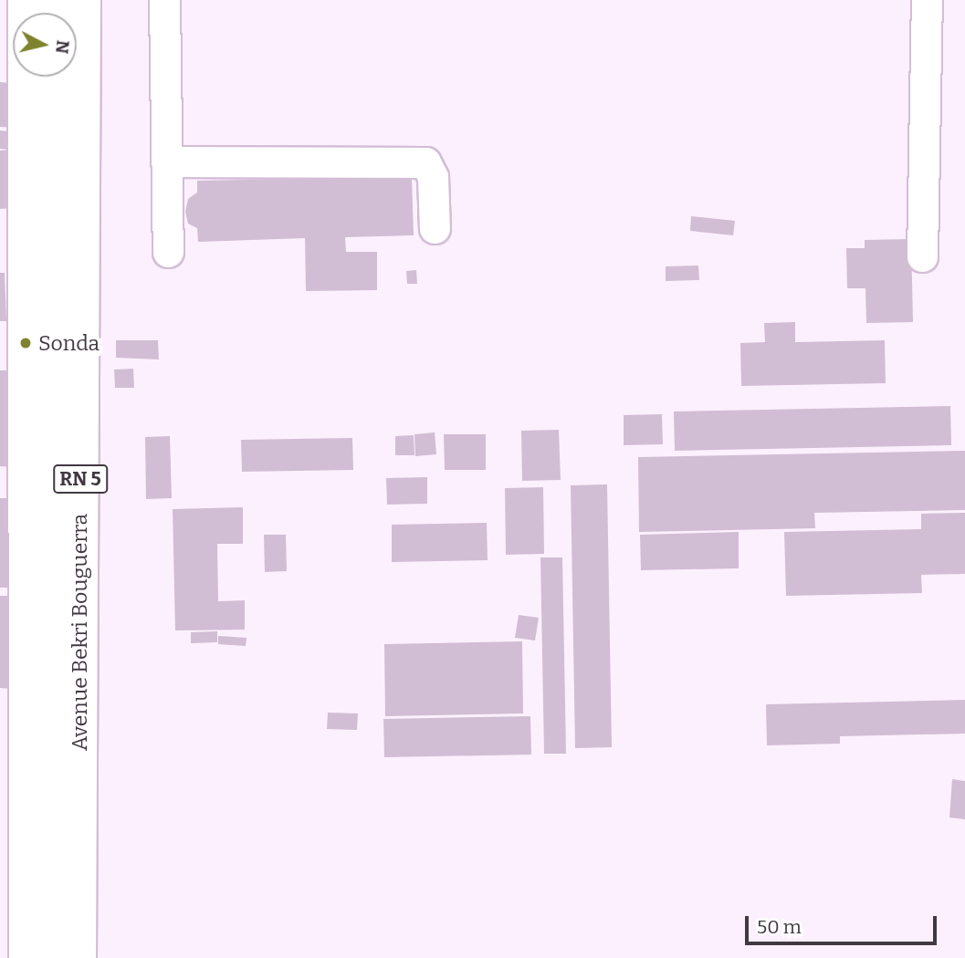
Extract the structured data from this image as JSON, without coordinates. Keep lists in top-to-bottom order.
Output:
{
  "streets": {
    "highway": ["RN 5", "Avenue Bekri Bouguerra"]
  },
  "places": ["Sonda"],
  "scale_bar": "50 m",
  "north": "right"
}
